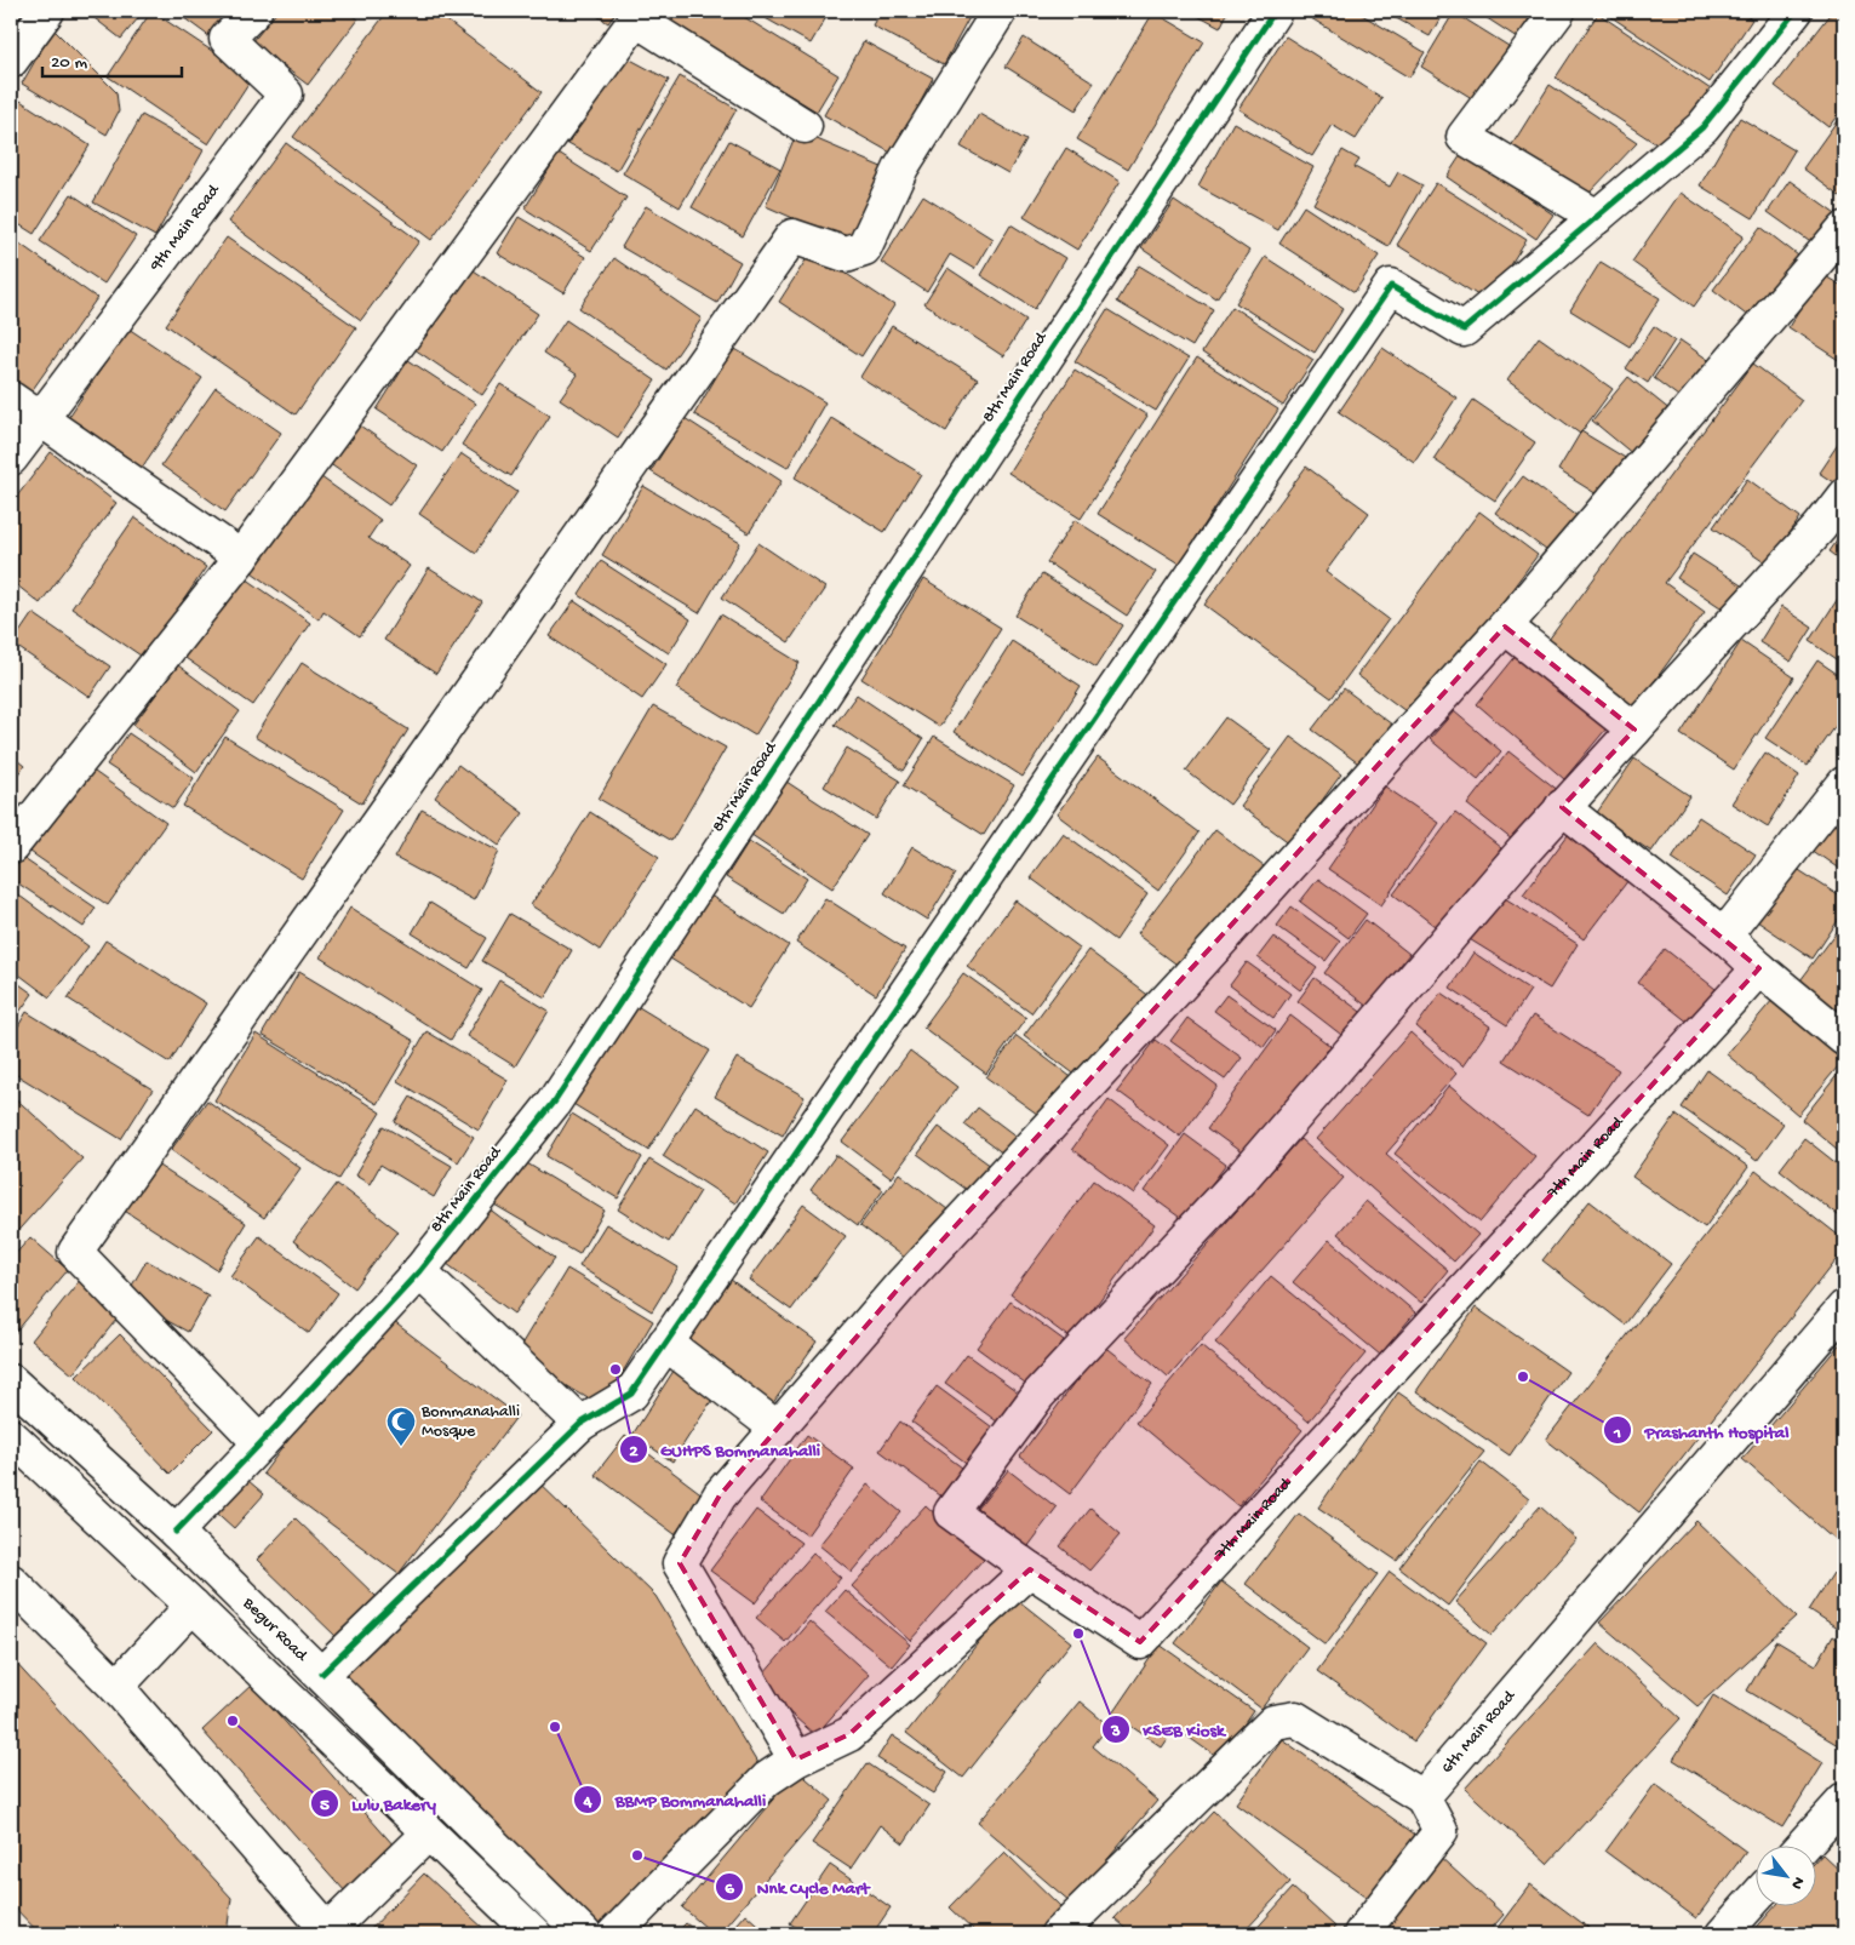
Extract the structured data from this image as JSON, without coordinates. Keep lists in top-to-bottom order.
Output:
{
  "streets": {
    "street": [
      "9th Main Road",
      "8th Main Road",
      "7th Main Road",
      "Begur Road",
      "6th Main Road"
    ]
  },
  "crossings": [
    ["8th Main Road", "Begur Road"]
  ],
  "places": {
    "other": [
      "GUHPS Bommanahalli",
      "Prashanth Hospital",
      "KSEB Kiosk",
      "Lulu Bakery",
      "BBMP Bommanahalli",
      "Nnk Cycle Mart"
    ],
    "mosque": ["Bommanahalli Mosque"]
  },
  "scale_bar": "20 m",
  "north": "bottom right"
}
